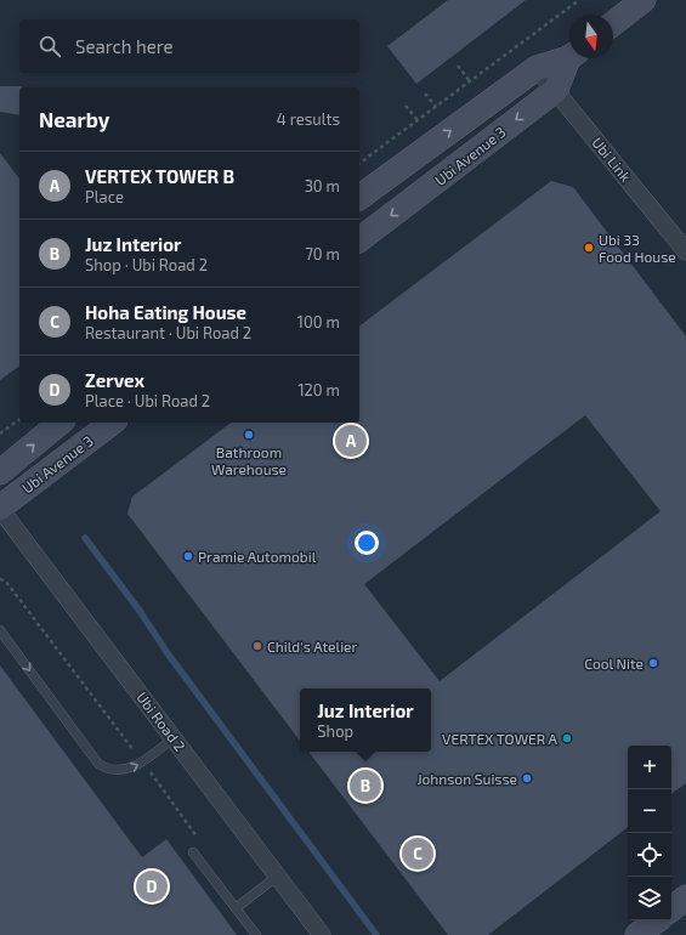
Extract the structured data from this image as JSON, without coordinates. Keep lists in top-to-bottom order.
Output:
{
  "streets": {
    "street": ["Ubi Avenue 3", "Ubi Link", "Ubi Road 2"]
  },
  "crossings": [
    ["Ubi Avenue 3", "Ubi Link"],
    ["Ubi Avenue 3", "Ubi Road 2"]
  ],
  "places": [
    "Ubi 33 Food House",
    "Bathroom Warehouse",
    "Pramie Automobil",
    "Child's Atelier",
    "Cool Nite",
    "VERTEX TOWER A",
    "Johnson Suisse"
  ],
  "north": "bottom",
  "page": {
    "search": "Search here",
    "heading": ["Nearby", "4 results"],
    "list": [
      {
        "mark": "A",
        "name": "VERTEX TOWER B",
        "note": "Place",
        "value": "30 m"
      },
      {
        "mark": "B",
        "name": "Juz Interior",
        "note": "Shop · Ubi Road 2",
        "value": "70 m"
      },
      {
        "mark": "C",
        "name": "Hoha Eating House",
        "note": "Restaurant · Ubi Road 2",
        "value": "100 m"
      },
      {
        "mark": "D",
        "name": "Zervex",
        "note": "Place · Ubi Road 2",
        "value": "120 m"
      }
    ],
    "pins": [
      "A",
      "B",
      "C",
      "D"
    ],
    "popup": ["Juz Interior", "Shop"],
    "map_buttons": ["+", "−"]
  }
}
